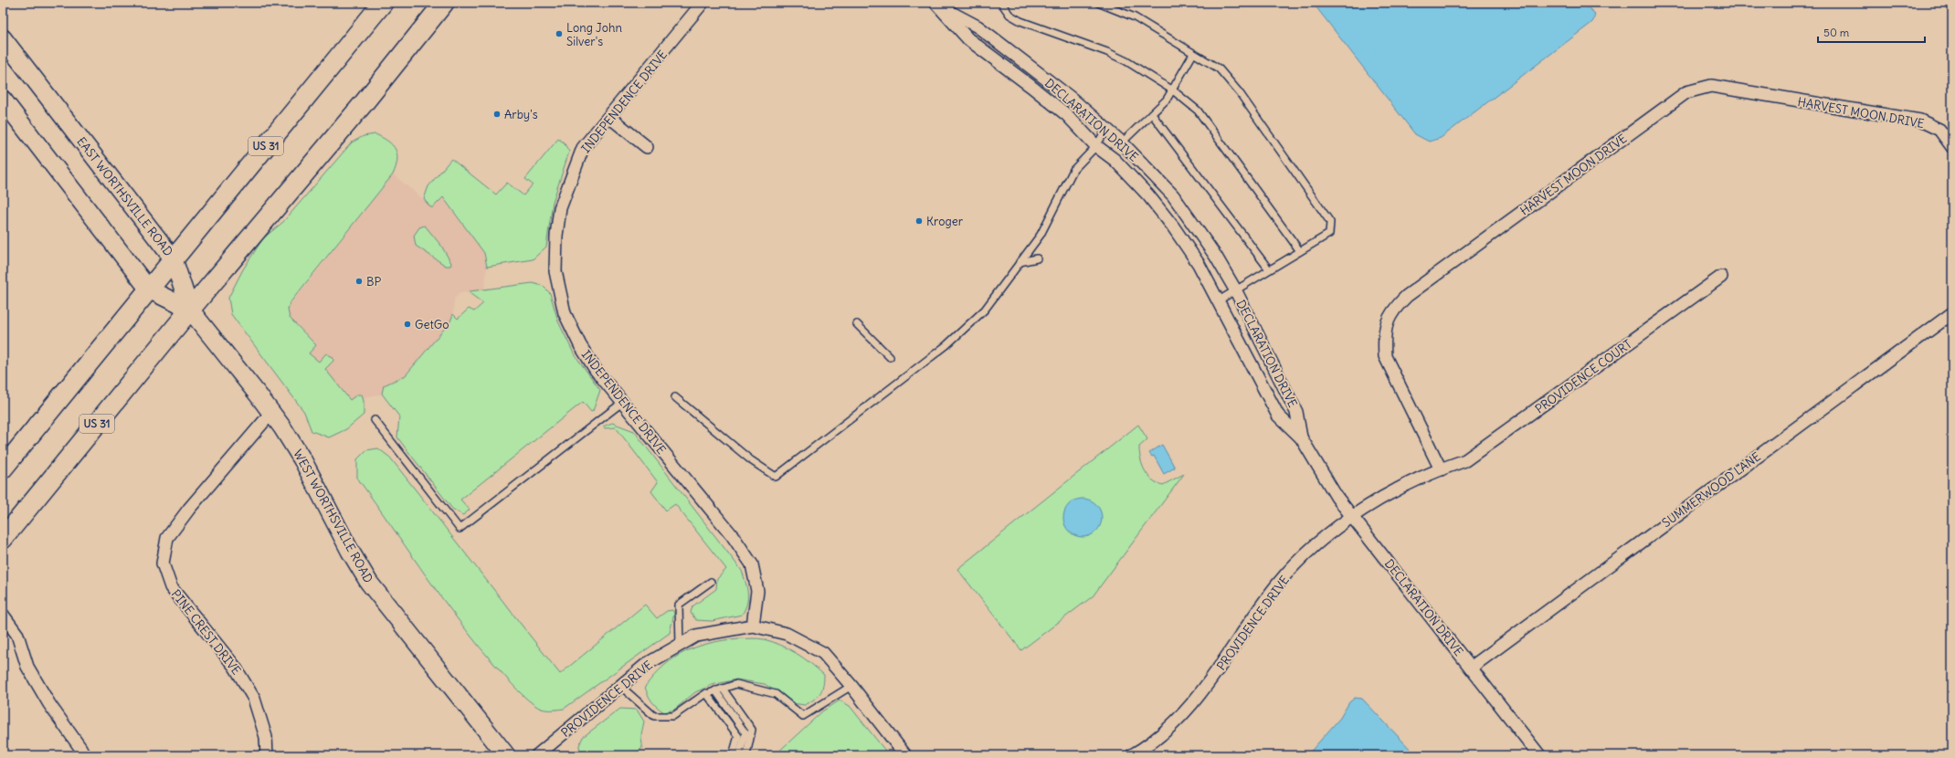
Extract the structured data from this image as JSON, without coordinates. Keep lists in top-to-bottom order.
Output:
{
  "streets": {
    "main road": ["US 31", "EAST WORTHSVILLE ROAD", "WEST WORTHSVILLE ROAD"],
    "street": [
      "INDEPENDENCE DRIVE",
      "HARVEST MOON DRIVE",
      "DECLARATION DRIVE",
      "PROVIDENCE COURT",
      "SUMMERWOOD LANE",
      "PROVIDENCE DRIVE",
      "PINE CREST DRIVE"
    ]
  },
  "crossings": [
    ["INDEPENDENCE DRIVE", "PROVIDENCE DRIVE"],
    ["HARVEST MOON DRIVE", "PROVIDENCE COURT"],
    ["HARVEST MOON DRIVE", "PROVIDENCE DRIVE"],
    ["DECLARATION DRIVE", "SUMMERWOOD LANE"],
    ["DECLARATION DRIVE", "PROVIDENCE DRIVE"],
    ["US 31", "EAST WORTHSVILLE ROAD"],
    ["US 31", "WEST WORTHSVILLE ROAD"],
    ["EAST WORTHSVILLE ROAD", "WEST WORTHSVILLE ROAD"],
    ["PROVIDENCE COURT", "PROVIDENCE DRIVE"],
    ["WEST WORTHSVILLE ROAD", "PINE CREST DRIVE"]
  ],
  "places": [
    "Long John Silver's",
    "Arby's",
    "Kroger",
    "BP",
    "GetGo"
  ],
  "scale_bar": "50 m"
}
